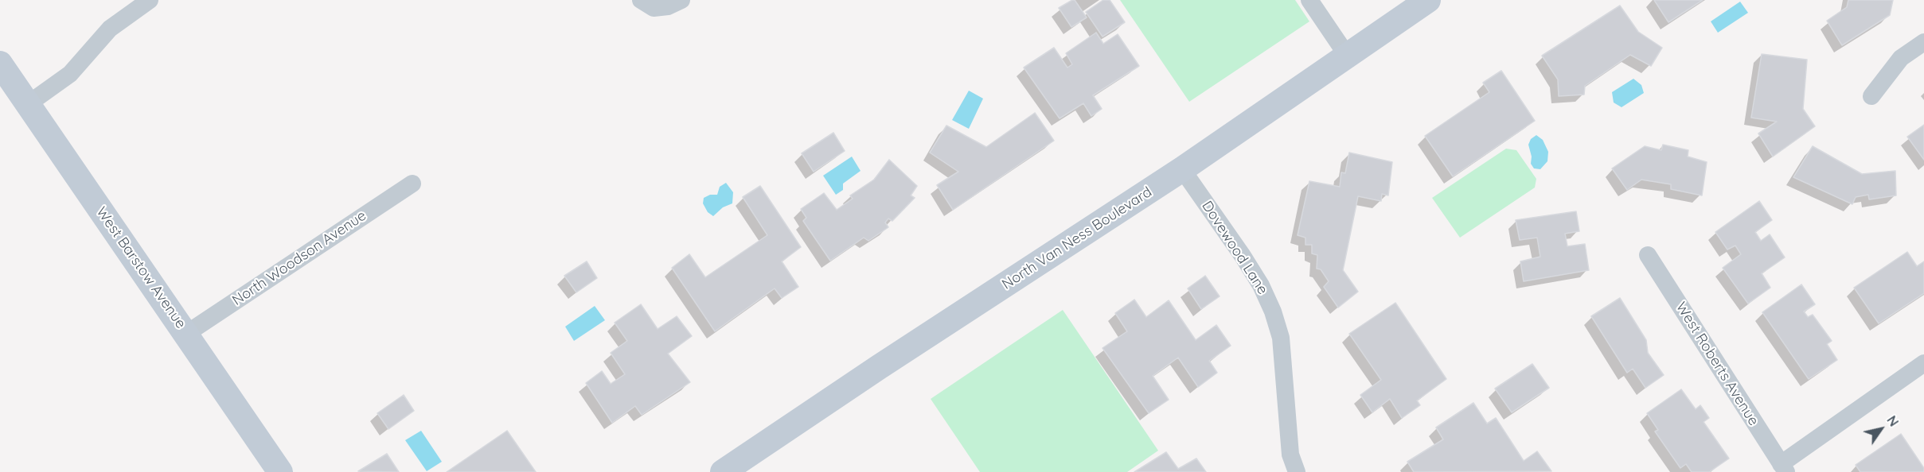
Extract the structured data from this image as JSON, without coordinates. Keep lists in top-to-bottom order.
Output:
{
  "streets": {
    "street": [
      "North Van Ness Boulevard",
      "Dovewood Lane",
      "North Woodson Avenue",
      "West Barstow Avenue",
      "West Roberts Avenue"
    ]
  },
  "crossings": [
    ["North Van Ness Boulevard", "Dovewood Lane"],
    ["North Woodson Avenue", "West Barstow Avenue"]
  ],
  "north": "top right"
}
